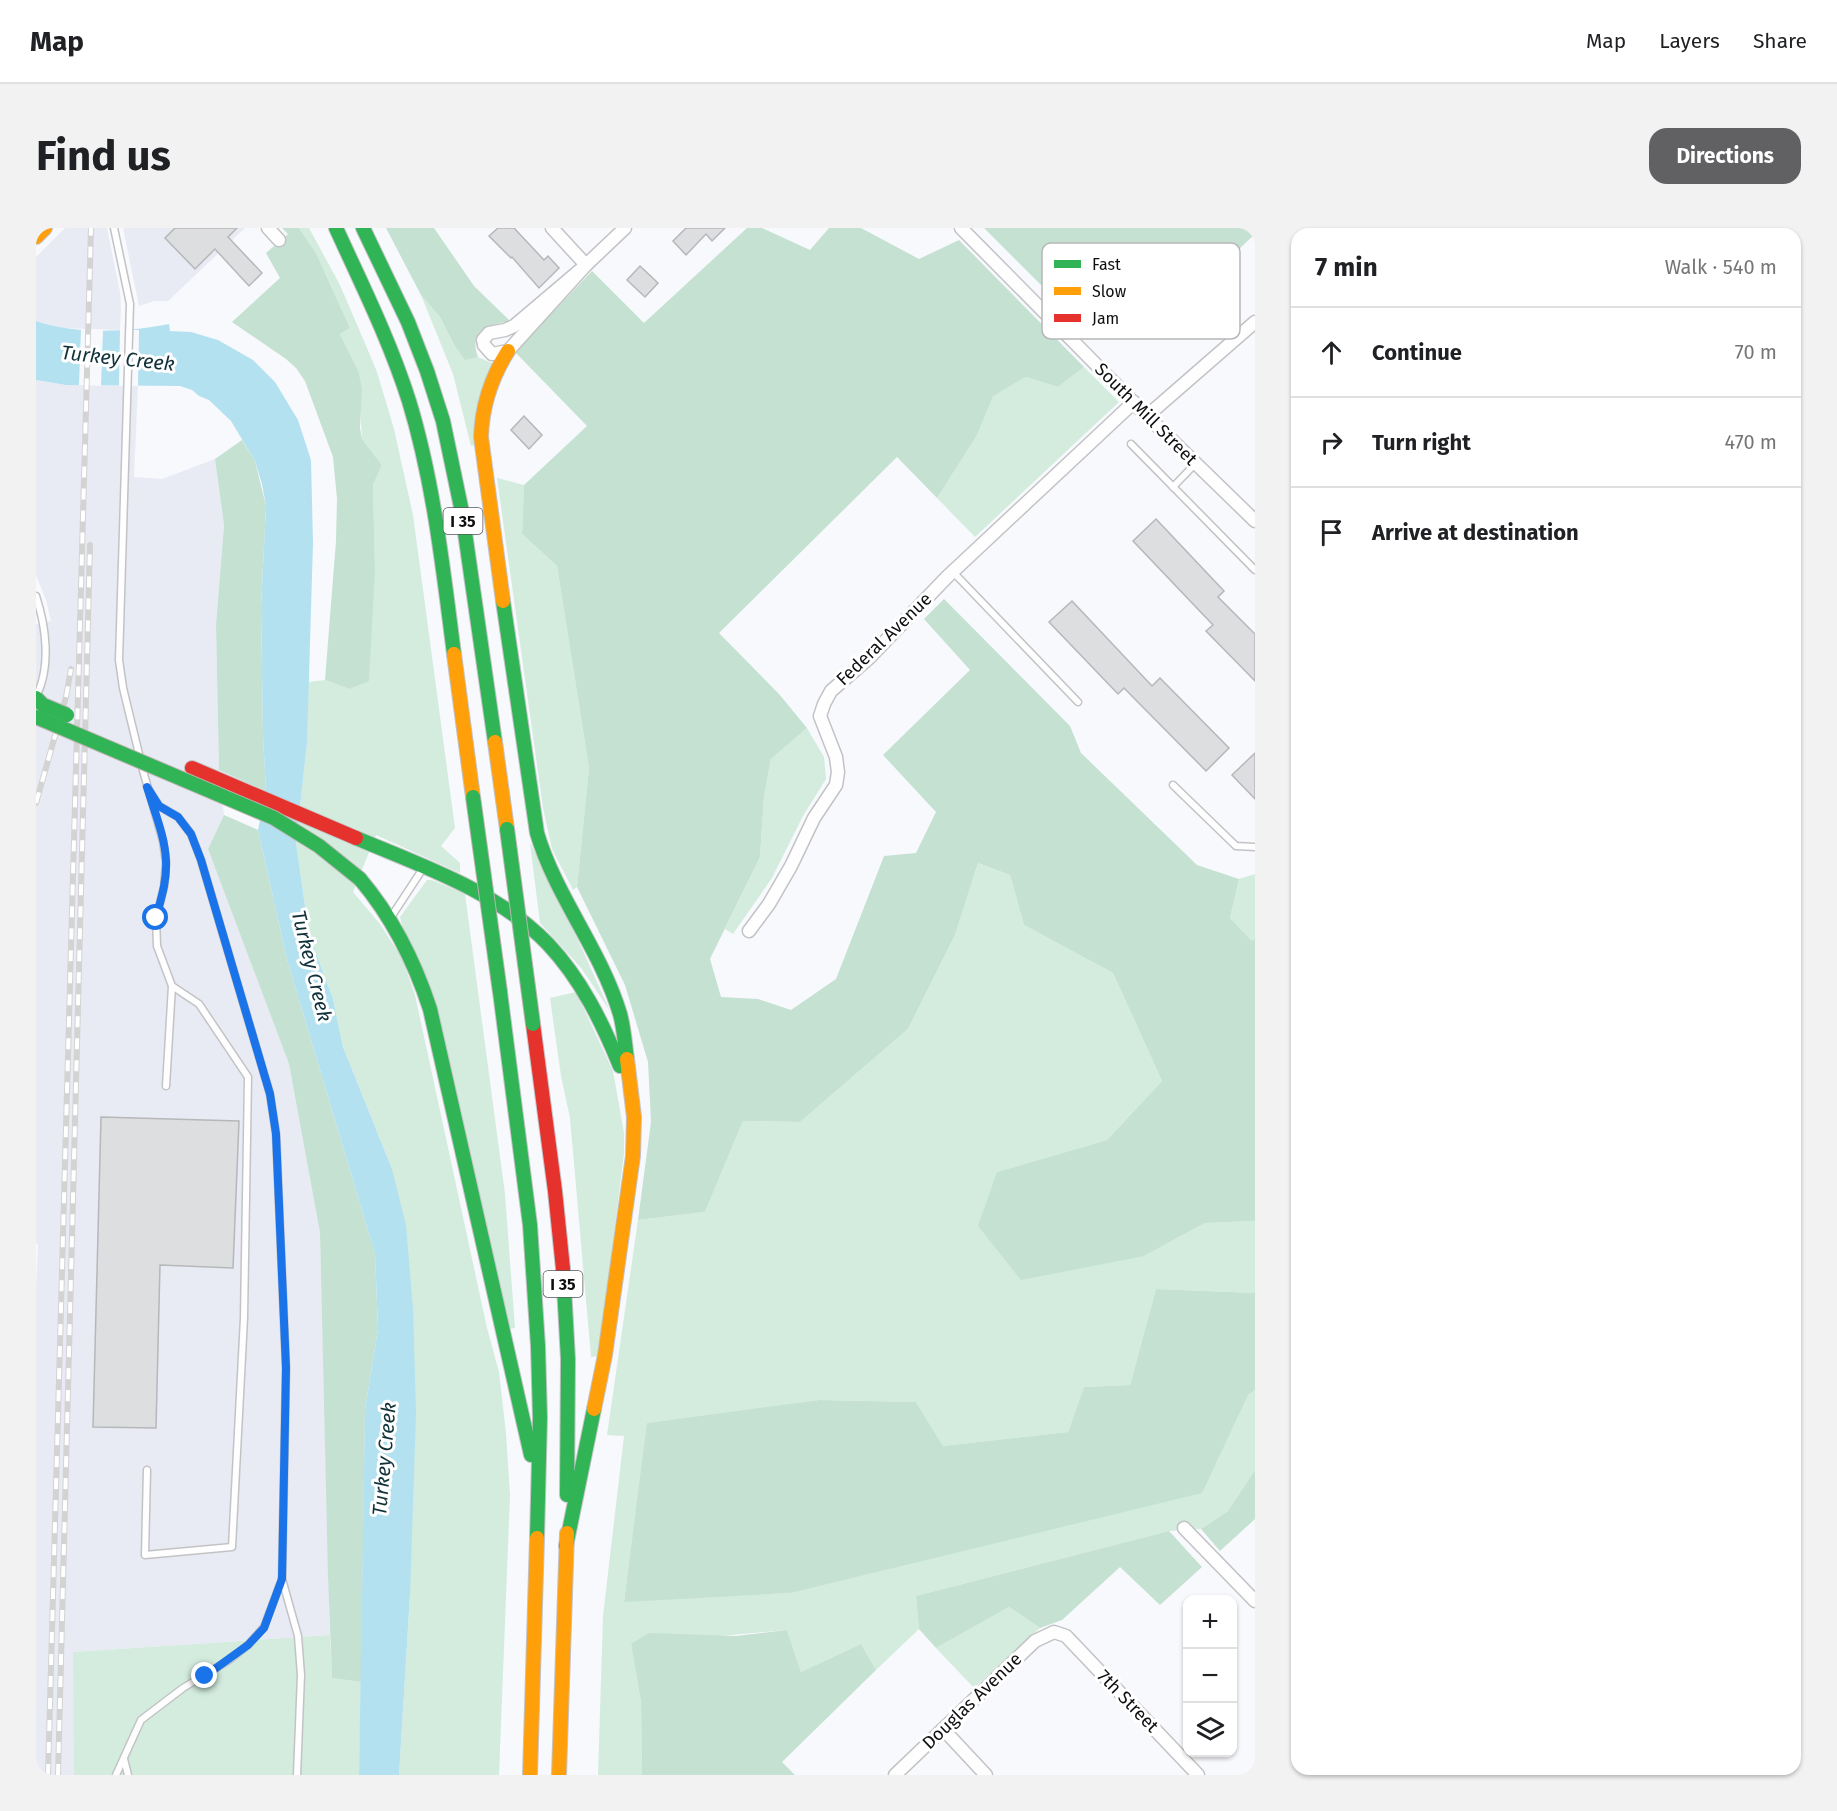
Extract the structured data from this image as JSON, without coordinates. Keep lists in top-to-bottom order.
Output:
{
  "streets": {
    "main road": ["I 35"],
    "street": [
      "South Mill Street",
      "Federal Avenue",
      "Douglas Avenue",
      "7th Street"
    ]
  },
  "crossings": [
    ["South Mill Street", "Federal Avenue"],
    ["Douglas Avenue", "7th Street"]
  ],
  "water": ["Turkey Creek"],
  "legend": ["Fast", "Slow", "Jam"],
  "page": {
    "header": "Map",
    "nav": ["Map", "Layers", "Share"],
    "buttons": "Directions",
    "title": "Find us",
    "heading": ["7 min", "Walk · 540 m"],
    "list": [
      ["Continue", "70 m"],
      ["Turn right", "470 m"],
      "Arrive at destination"
    ],
    "map_buttons": ["+", "−"]
  }
}
